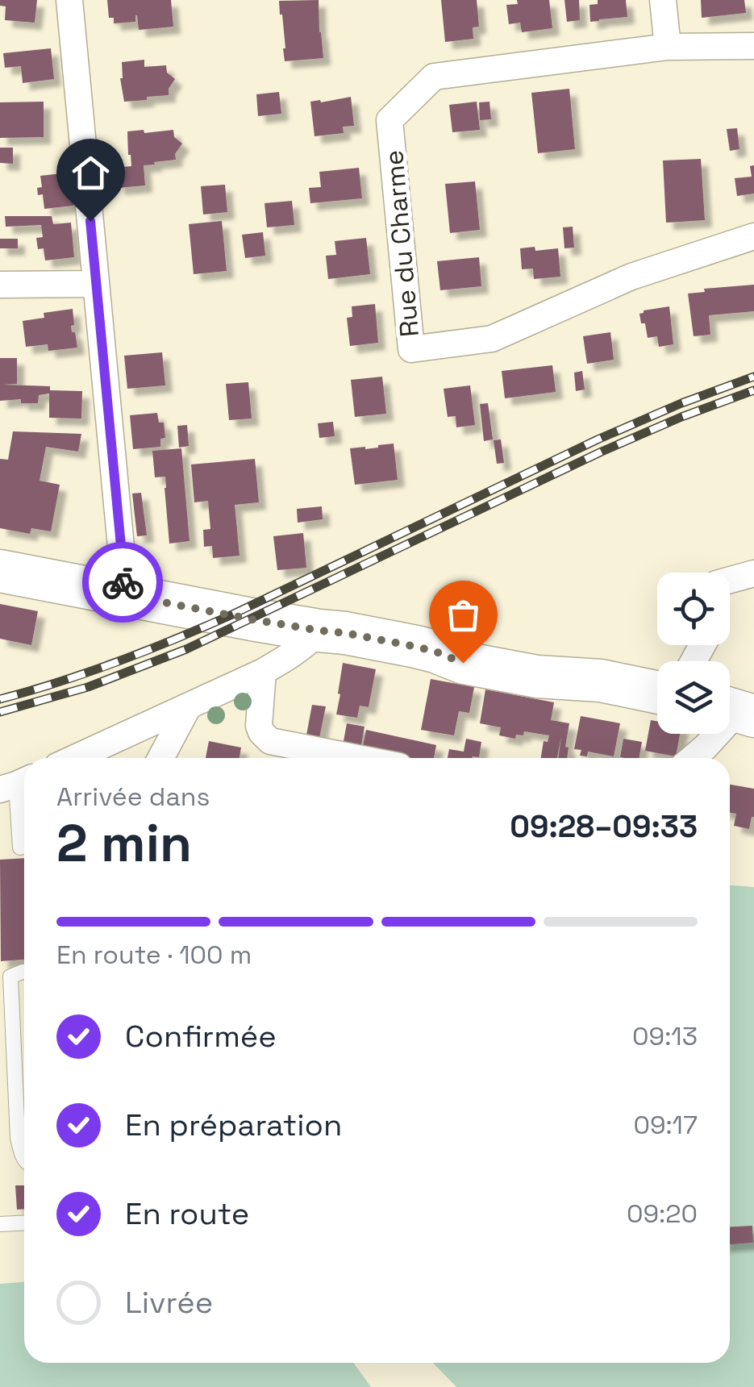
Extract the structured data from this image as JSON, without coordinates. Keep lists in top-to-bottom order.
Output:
{
  "streets": {
    "street": ["Rue du Charme"]
  },
  "page": {
    "heading": ["2 min", "Arrivée dans", "09:28–09:33"],
    "bar": "En route · 100 m",
    "list": [
      ["Confirmée", "09:13"],
      ["En préparation", "09:17"],
      ["En route", "09:20"],
      "Livrée"
    ]
  }
}
